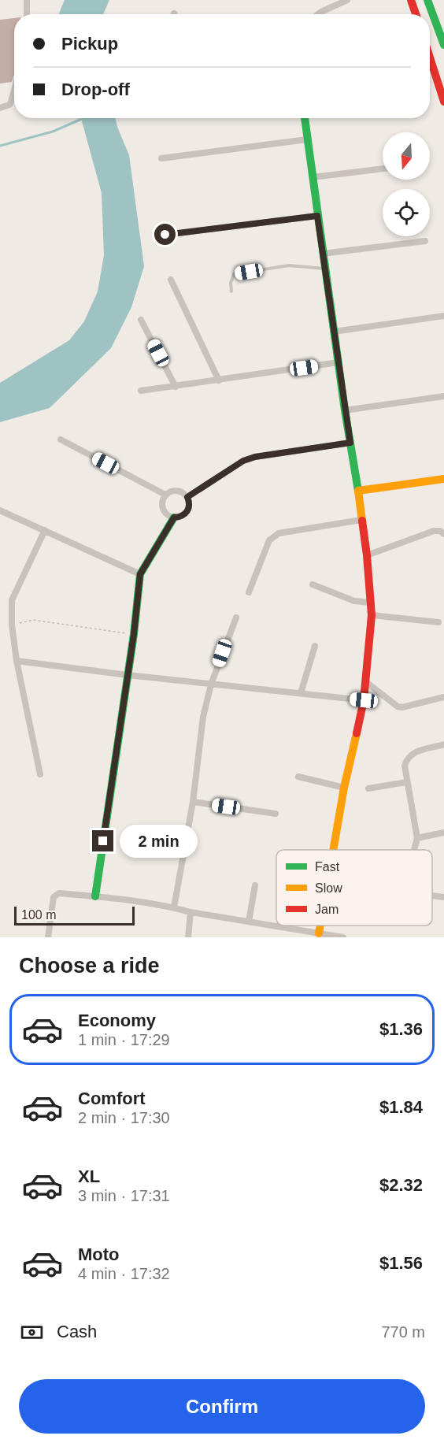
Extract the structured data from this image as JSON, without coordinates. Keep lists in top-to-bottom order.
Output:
{
  "legend": ["Fast", "Slow", "Jam"],
  "scale_bar": "100 m",
  "north": "bottom",
  "page": {
    "banner": ["Pickup", "Drop-off"],
    "bubble": "2 min",
    "scale": "100 m",
    "heading": "Choose a ride",
    "list": [
      {
        "name": "Economy",
        "note": "1 min · 17:29",
        "value": "$1.36"
      },
      {
        "name": "Comfort",
        "note": "2 min · 17:30",
        "value": "$1.84"
      },
      {
        "name": "XL",
        "note": "3 min · 17:31",
        "value": "$2.32"
      },
      {
        "name": "Moto",
        "note": "4 min · 17:32",
        "value": "$1.56"
      }
    ],
    "pay": ["Cash", "770 m"],
    "buttons": "Confirm"
  }
}
